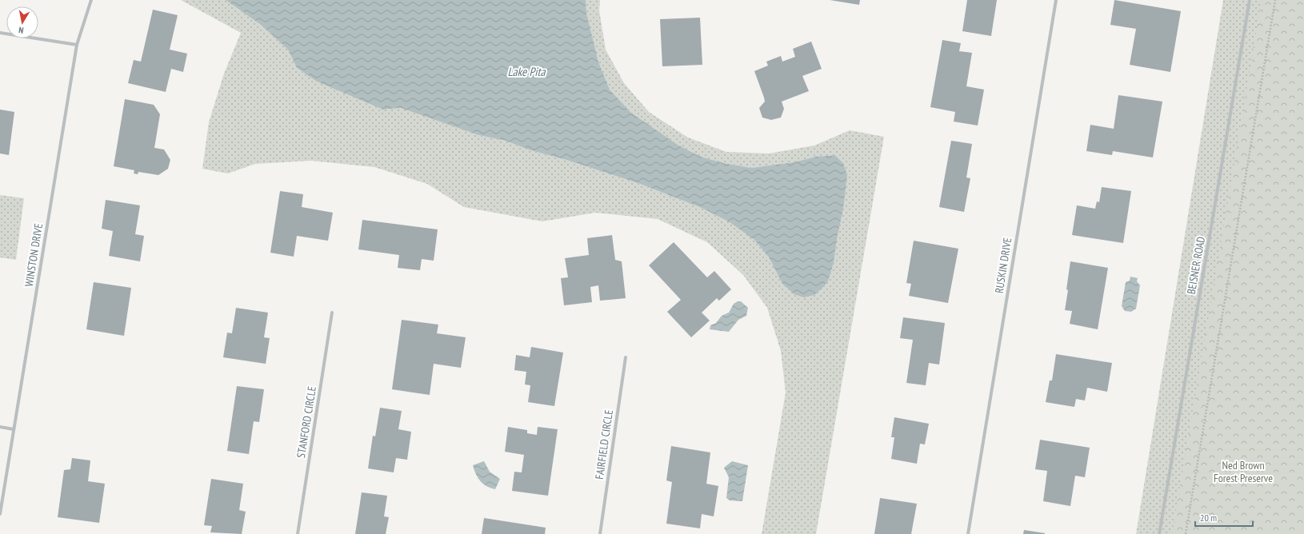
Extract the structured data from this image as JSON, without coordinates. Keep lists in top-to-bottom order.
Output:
{
  "streets": {
    "street": [
      "WINSTON DRIVE",
      "RUSKIN DRIVE",
      "BEISNER ROAD",
      "STANFORD CIRCLE",
      "FAIRFIELD CIRCLE"
    ]
  },
  "water": ["Lake Pita"],
  "parks": ["Ned Brown Forest Preserve"],
  "scale_bar": "20 m",
  "north": "bottom"
}
